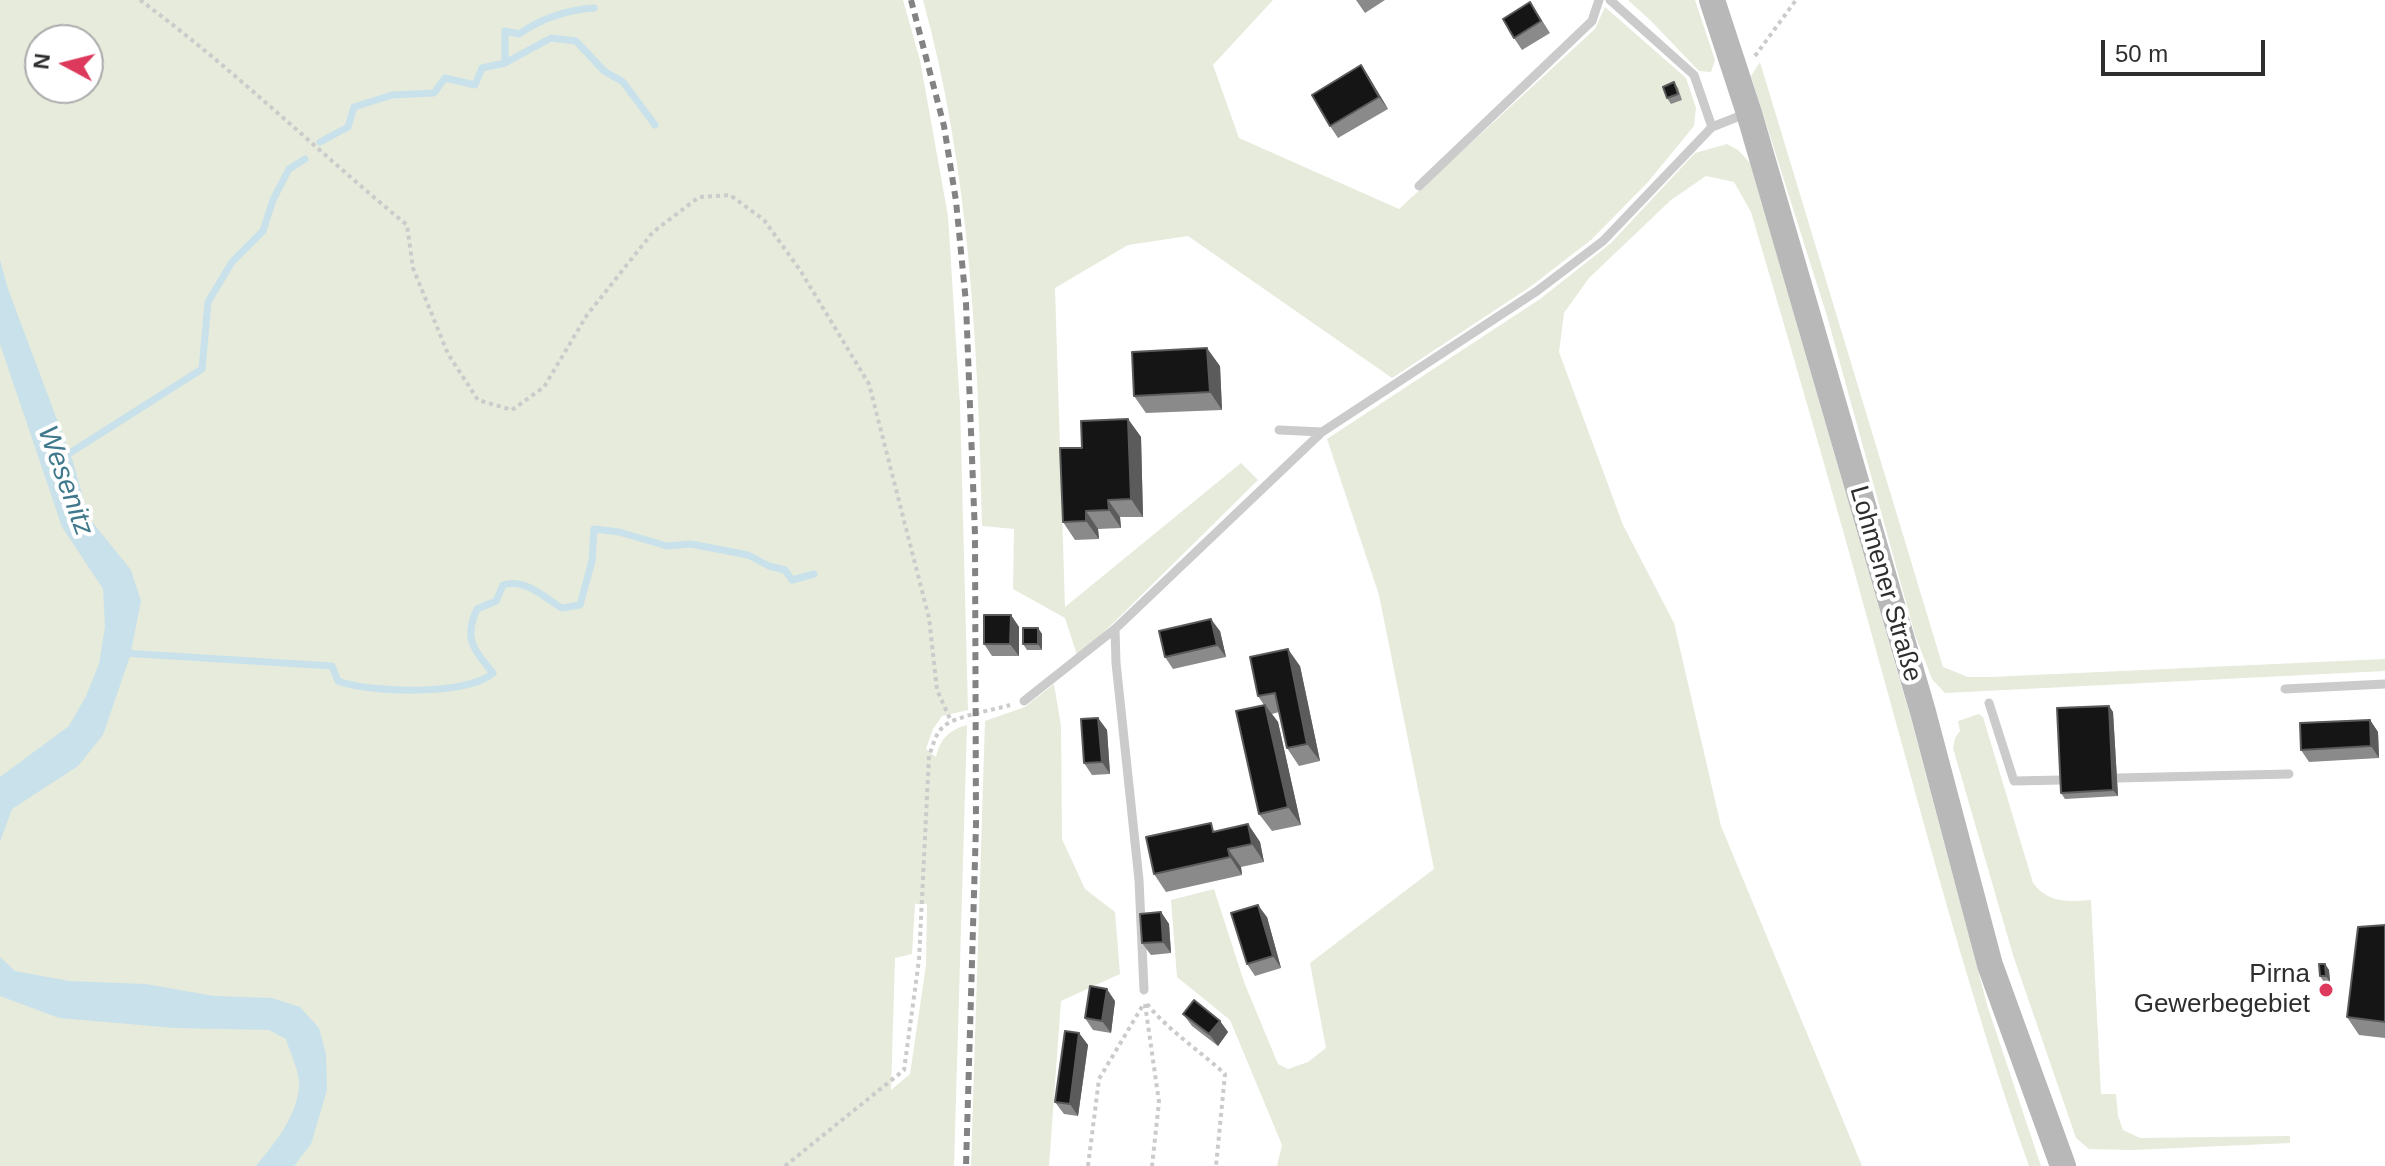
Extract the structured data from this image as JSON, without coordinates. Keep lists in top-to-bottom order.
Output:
{
  "streets": {
    "main road": ["Lohmener Straße"]
  },
  "water": ["Wesenitz"],
  "places": ["Pirna Gewerbegebiet"],
  "scale_bar": "50 m",
  "north": "left"
}
